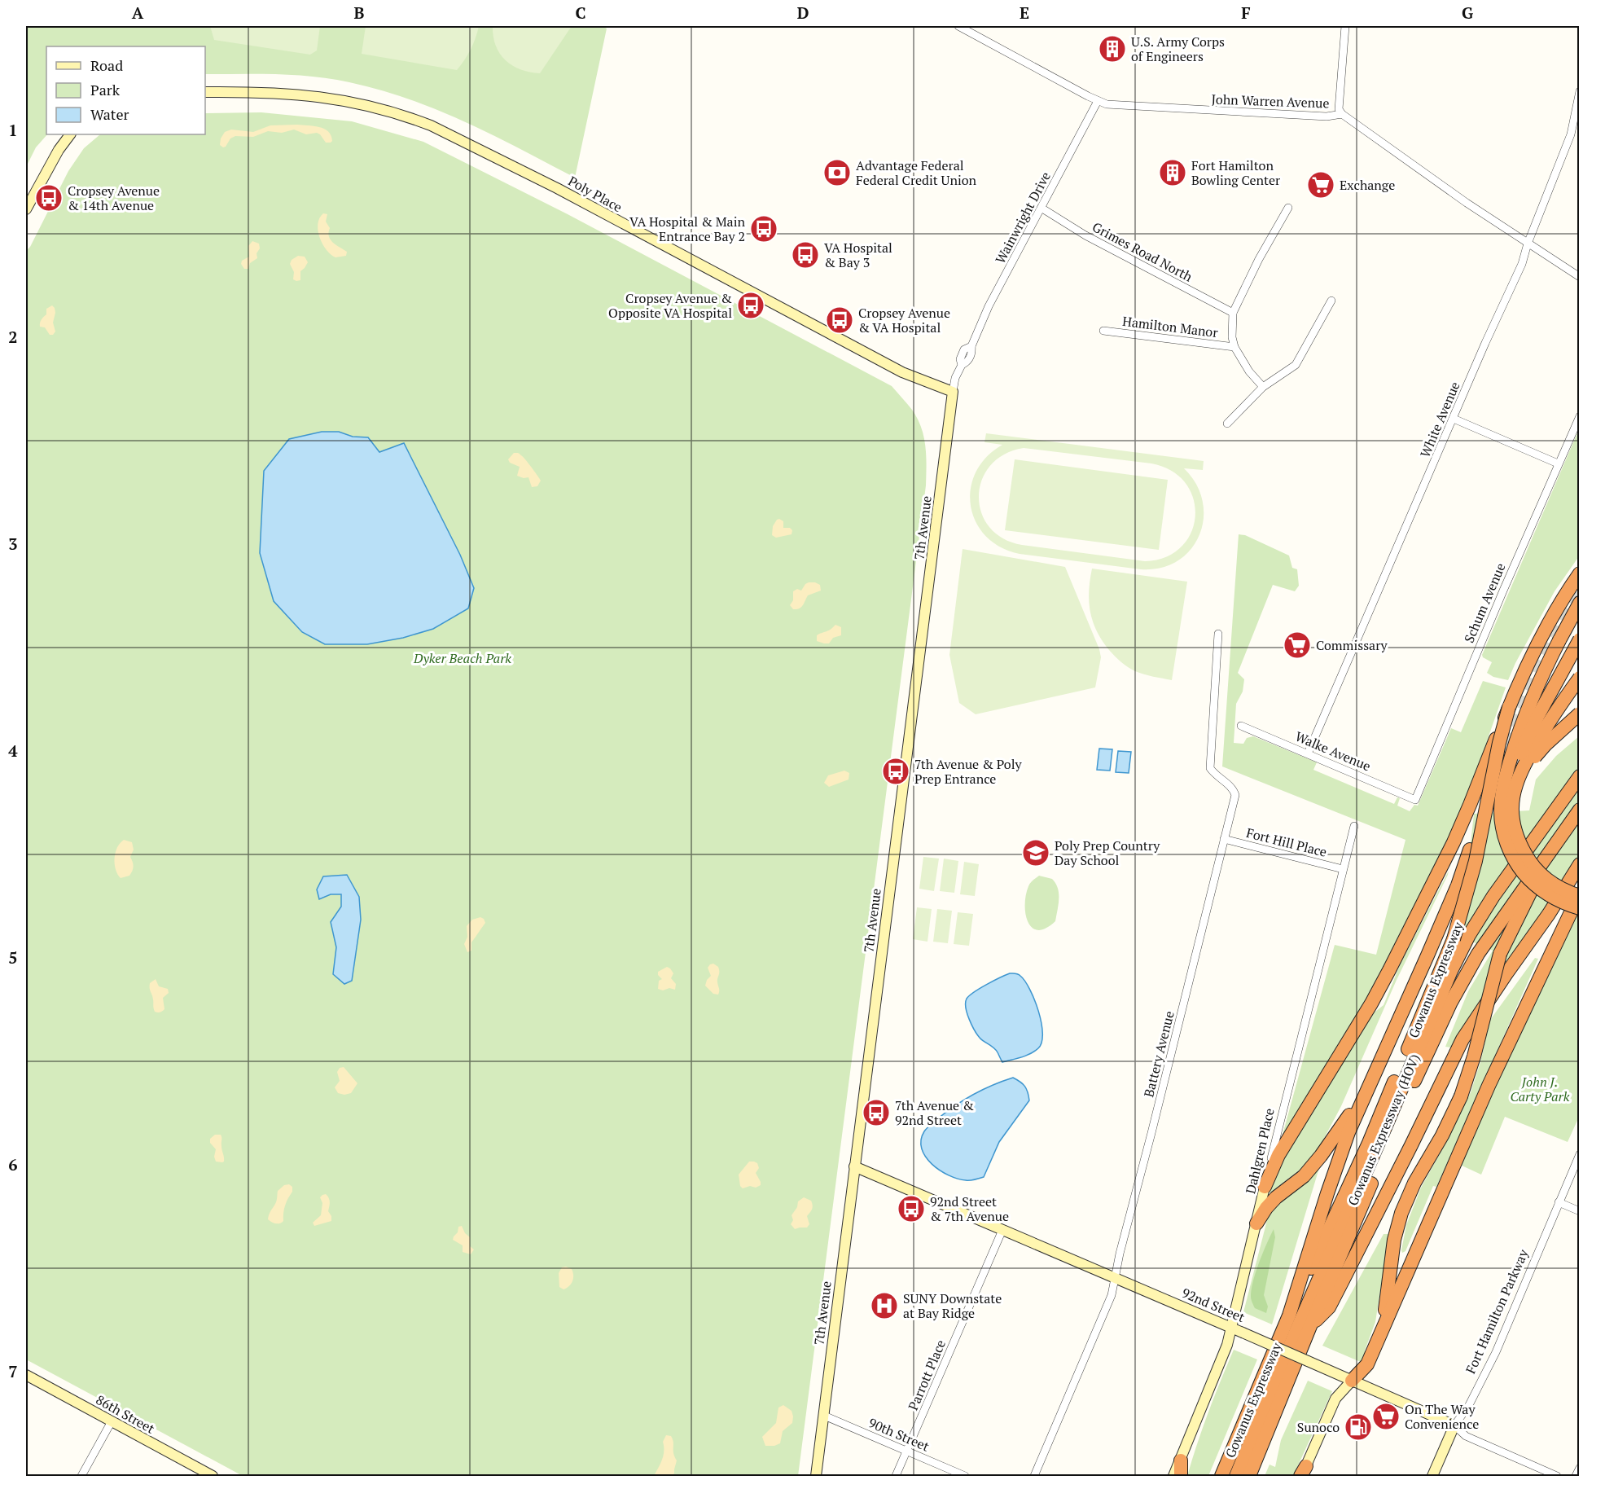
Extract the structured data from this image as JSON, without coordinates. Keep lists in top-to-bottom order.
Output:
{
  "streets": {
    "highway": ["Gowanus Expressway", "Gowanus Expressway (HOV)"],
    "main road": [
      "Poly Place",
      "7th Avenue",
      "Dahlgren Place",
      "92nd Street",
      "Fort Hamilton Parkway",
      "86th Street"
    ],
    "street": [
      "John Warren Avenue",
      "Wainwright Drive",
      "Grimes Road North",
      "Hamilton Manor",
      "White Avenue",
      "Schum Avenue",
      "Walke Avenue",
      "Fort Hill Place",
      "Battery Avenue",
      "Parrott Place",
      "90th Street"
    ]
  },
  "crossings": [
    ["John Warren Avenue", "Wainwright Drive"],
    ["John Warren Avenue", "White Avenue"],
    ["Poly Place", "7th Avenue"],
    ["Wainwright Drive", "Grimes Road North"],
    ["Wainwright Drive", "7th Avenue"],
    ["White Avenue", "Walke Avenue"],
    ["7th Avenue", "92nd Street"],
    ["7th Avenue", "90th Street"],
    ["Schum Avenue", "Walke Avenue"],
    ["Fort Hill Place", "Battery Avenue"],
    ["Fort Hill Place", "Dahlgren Place"],
    ["Battery Avenue", "92nd Street"],
    ["Dahlgren Place", "92nd Street"],
    ["92nd Street", "Fort Hamilton Parkway"],
    ["92nd Street", "Parrott Place"],
    ["Parrott Place", "90th Street"]
  ],
  "parks": ["Dyker Beach Park", "John J. Carty Park"],
  "places": {
    "building": ["U.S. Army Corps of Engineers", "Fort Hamilton Bowling Center"],
    "bank": ["Advantage Federal Federal Credit Union"],
    "supermarket": ["Exchange", "Commissary", "On The Way Convenience"],
    "bus stop": [
      "Cropsey Avenue & 14th Avenue",
      "VA Hospital & Main Entrance Bay 2",
      "VA Hospital & Bay 3",
      "Cropsey Avenue & Opposite VA Hospital",
      "Cropsey Avenue & VA Hospital",
      "7th Avenue & Poly Prep Entrance",
      "7th Avenue & 92nd Street",
      "92nd Street & 7th Avenue"
    ],
    "school or university": ["Poly Prep Country Day School"],
    "hospital": ["SUNY Downstate at Bay Ridge"],
    "fuel station": ["Sunoco"]
  },
  "legend": ["Road", "Park", "Water"],
  "grid": {
    "columns": [
      "A",
      "B",
      "C",
      "D",
      "E",
      "F",
      "G"
    ],
    "rows": [
      "1",
      "2",
      "3",
      "4",
      "5",
      "6",
      "7"
    ]
  }
}
